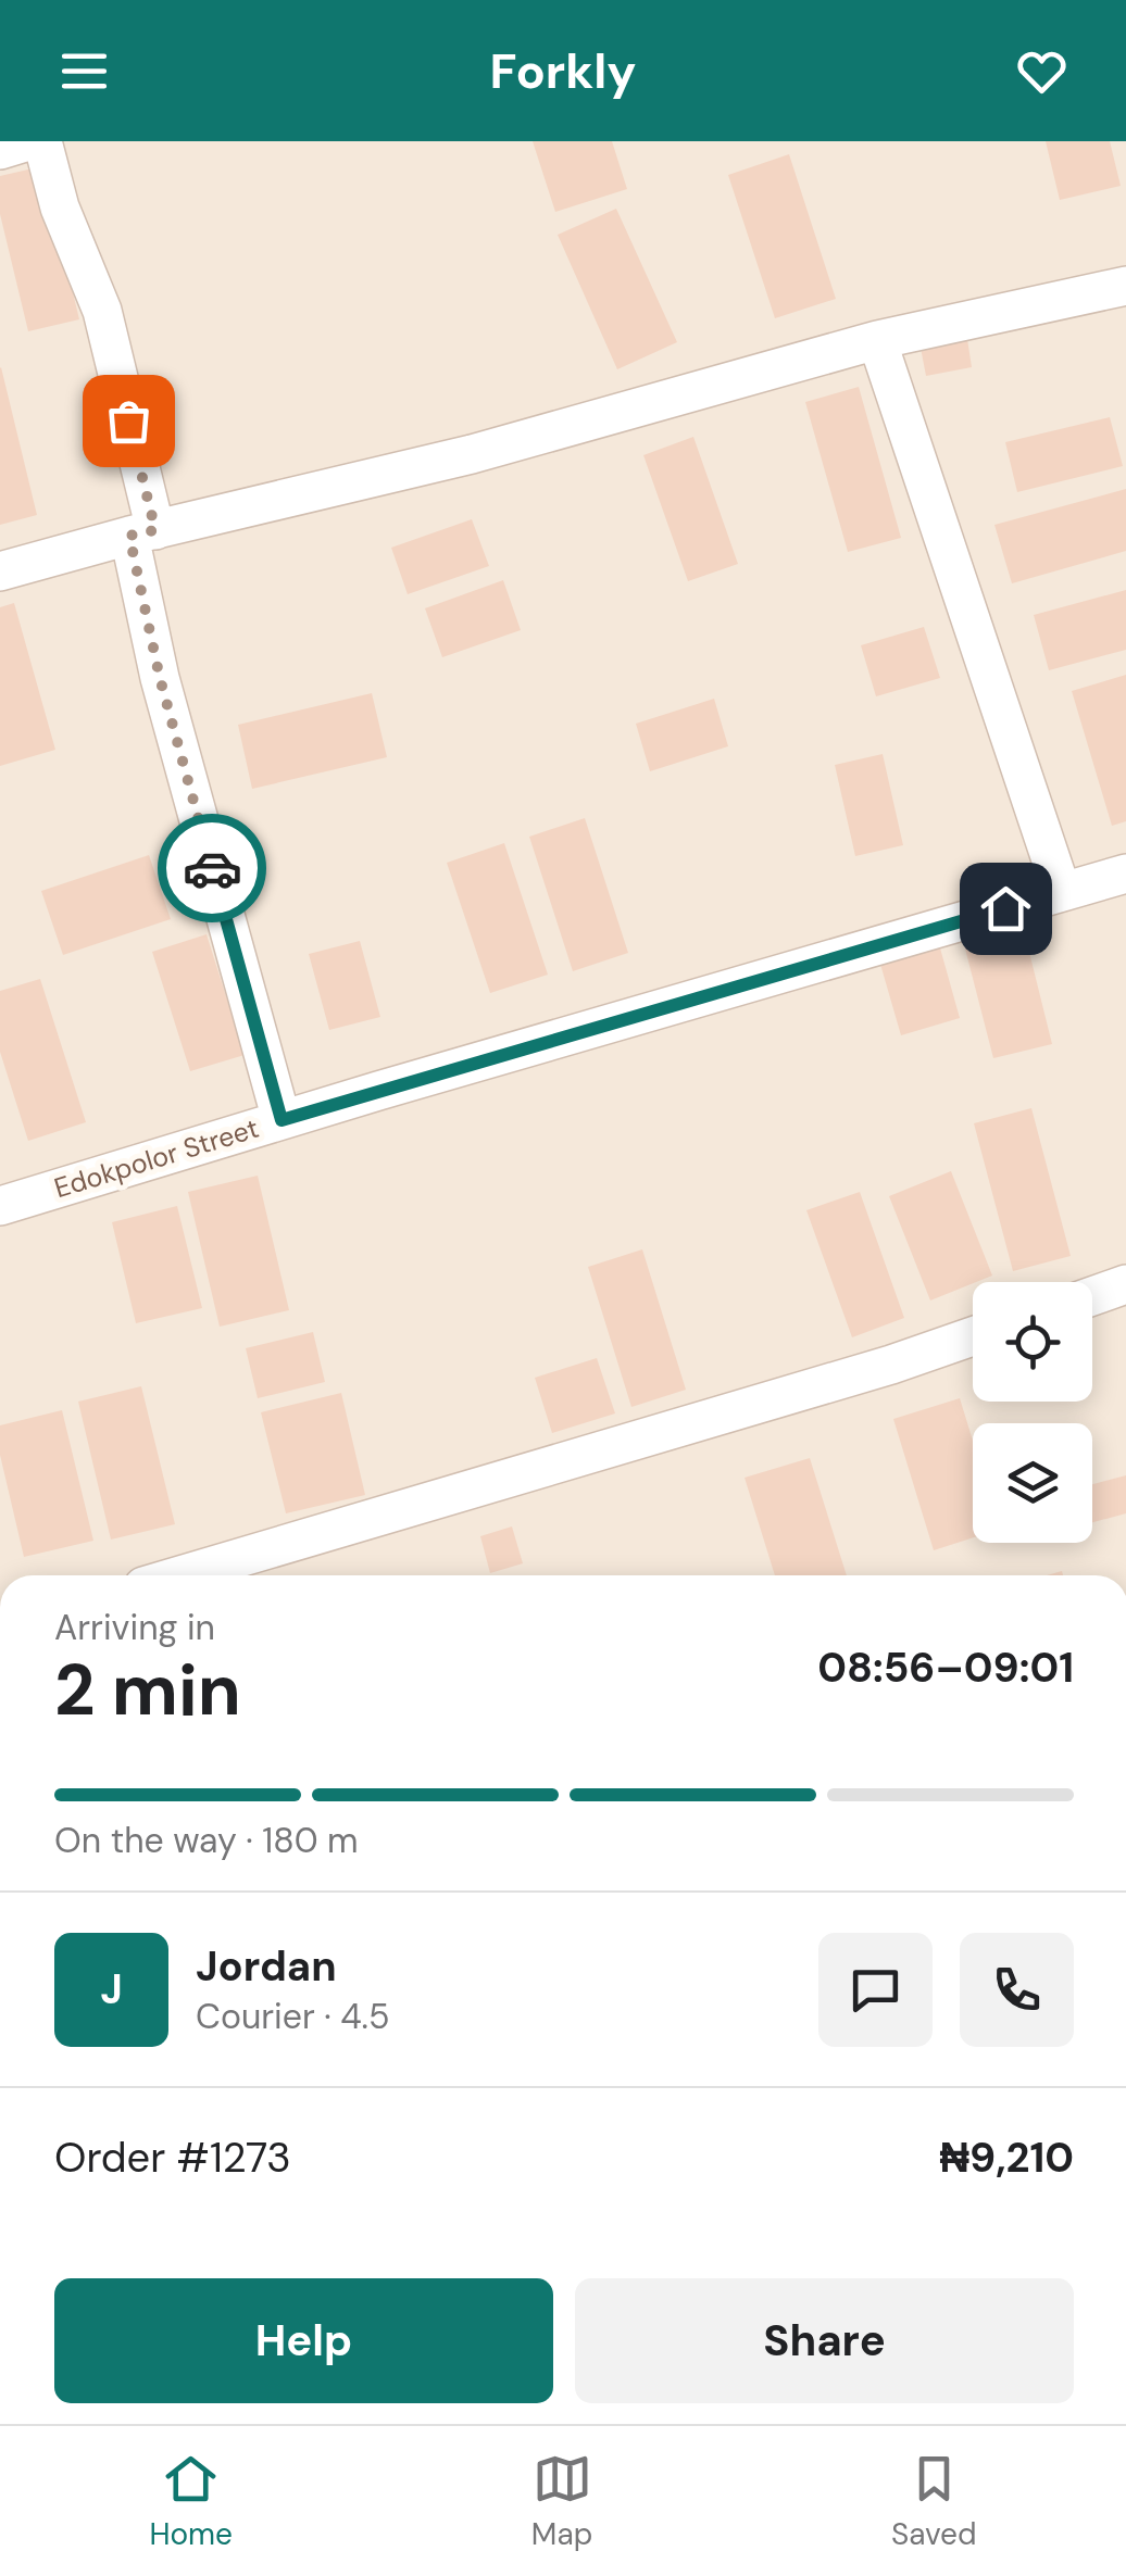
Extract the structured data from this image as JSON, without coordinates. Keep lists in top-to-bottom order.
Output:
{
  "streets": {
    "street": ["Edokpolor Street"]
  },
  "page": {
    "header": "Forkly",
    "heading": ["2 min", "Arriving in", "08:56–09:01"],
    "panel": [
      "Jordan",
      "Courier · 4.5",
      "Order #1273",
      "₦9,210"
    ],
    "bar": "On the way · 180 m",
    "round": "J",
    "buttons": ["Help", "Share"],
    "tabs": ["Home", "Map", "Saved"]
  }
}
